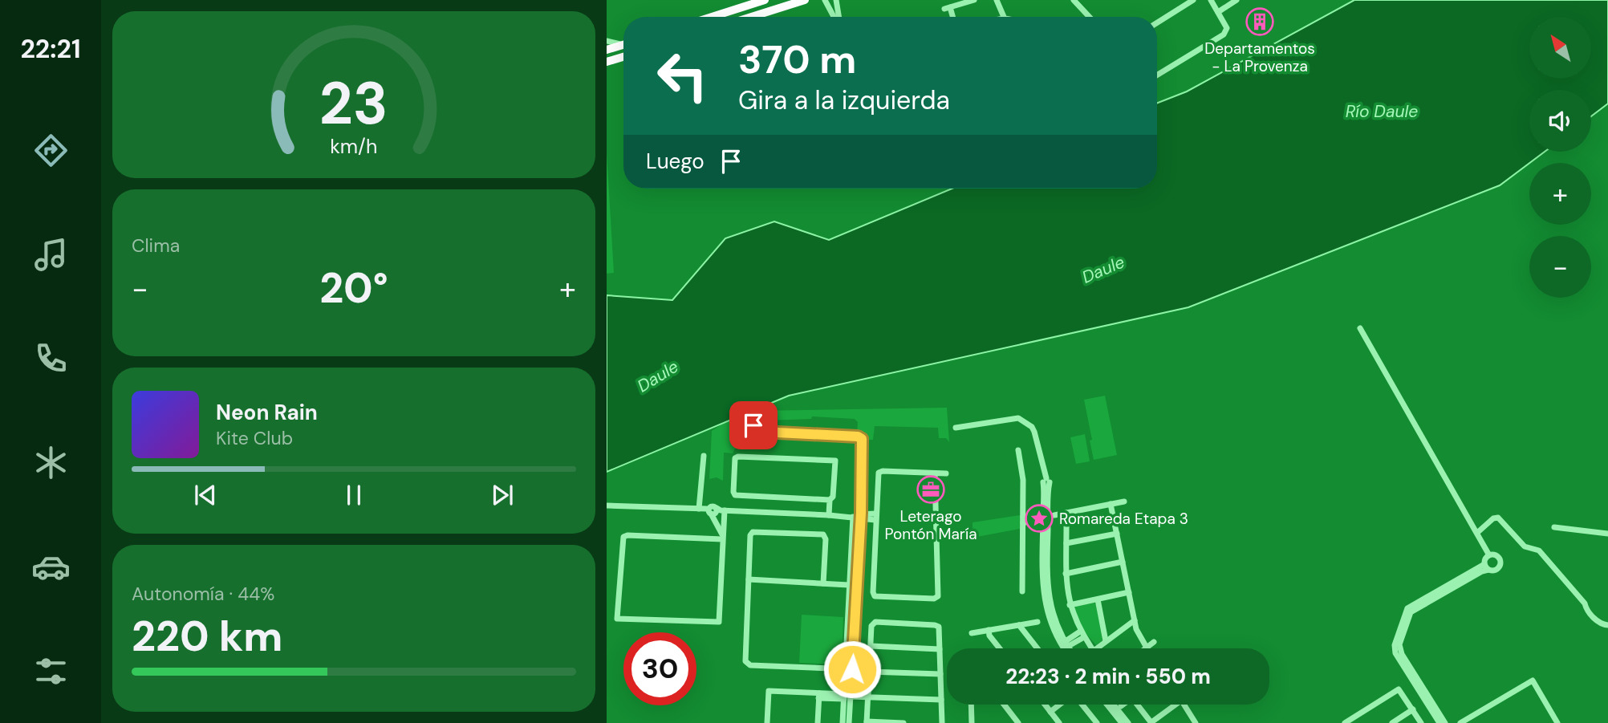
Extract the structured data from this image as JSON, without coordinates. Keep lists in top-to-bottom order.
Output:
{
  "water": ["Río Daule", "Daule"],
  "places": {
    "building": ["Departamentos - La Provenza"],
    "office": ["Leterago Pontón María"],
    "place": ["Romareda Etapa 3"]
  },
  "north": "top left",
  "page": {
    "tabs": "22:21",
    "map_buttons": ["+", "−"],
    "turn": ["370 m", "Gira a la izquierda"],
    "then": "Luego",
    "tile": [
      "Clima",
      ["Autonomía · 44%", "220 km"]
    ],
    "heat": ["−", "20°", "+"],
    "song": ["Neon Rain", "Kite Club"],
    "limit": "30",
    "trip": "22:23 · 2 min · 550 m",
    "gauge": ["23", "km/h"]
  }
}
